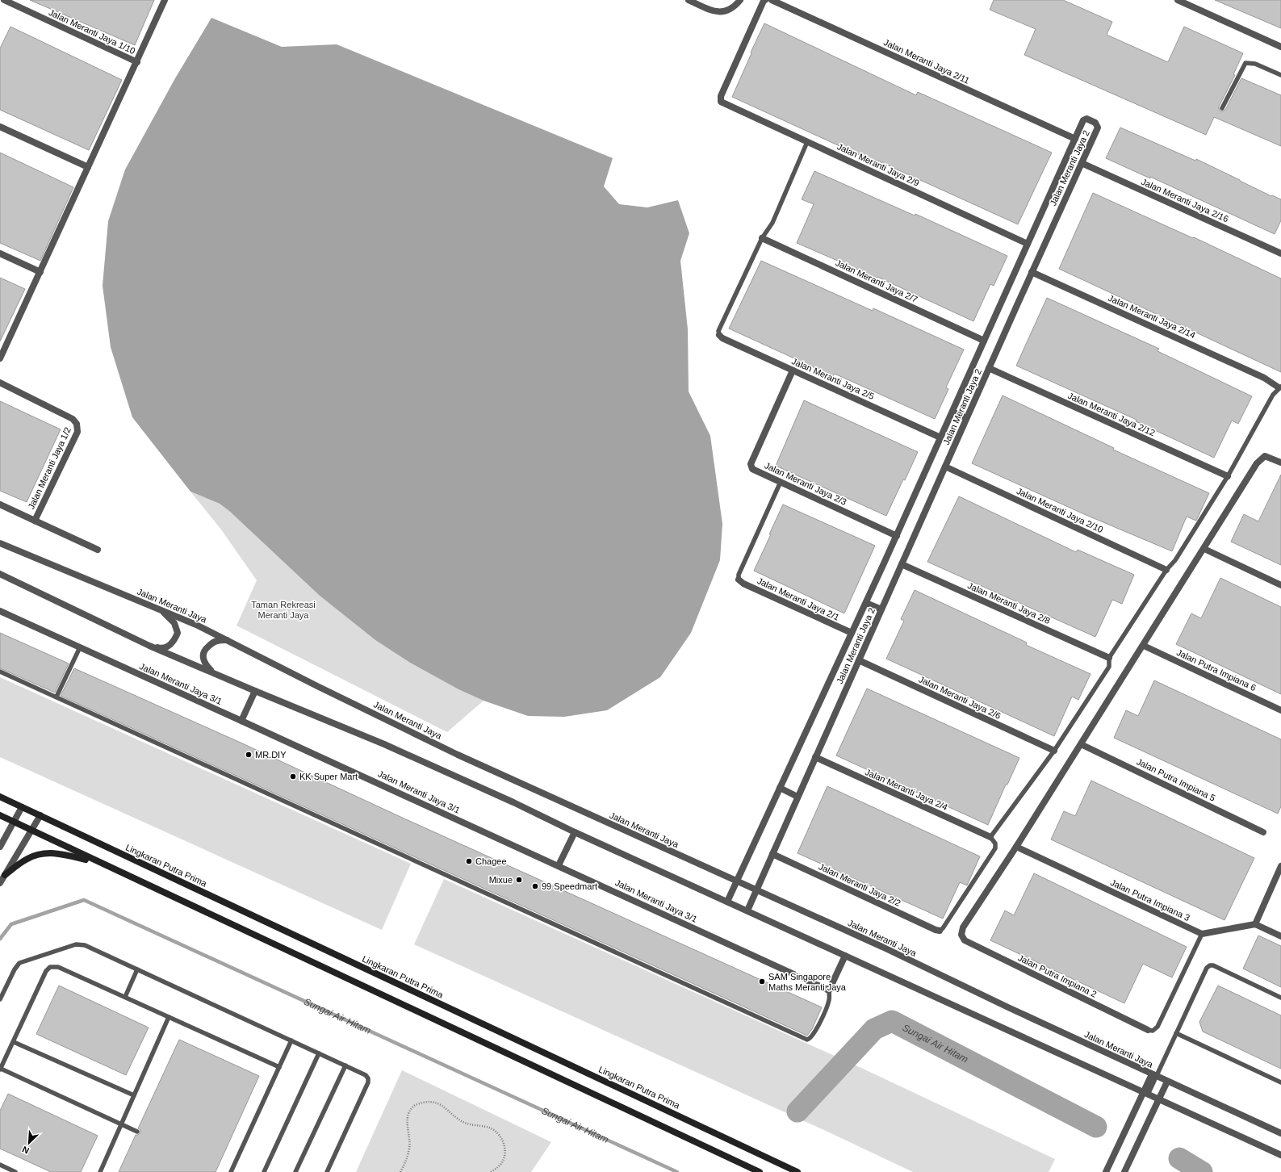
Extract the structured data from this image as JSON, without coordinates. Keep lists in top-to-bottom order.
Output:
{
  "streets": {
    "main road": ["Lingkaran Putra Prima"],
    "street": [
      "Jalan Meranti Jaya 1/10",
      "Jalan Meranti Jaya 2/11",
      "Jalan Meranti Jaya 2/9",
      "Jalan Meranti Jaya 2",
      "Jalan Meranti Jaya 2/16",
      "Jalan Meranti Jaya 2/7",
      "Jalan Meranti Jaya 2/14",
      "Jalan Meranti Jaya 2/5",
      "Jalan Meranti Jaya 2/12",
      "Jalan Meranti Jaya 1/2",
      "Jalan Meranti Jaya 2/3",
      "Jalan Meranti Jaya 2/10",
      "Jalan Meranti Jaya 2/1",
      "Jalan Meranti Jaya 2/8",
      "Jalan Meranti Jaya",
      "Jalan Putra Impiana 6",
      "Jalan Meranti Jaya 3/1",
      "Jalan Meranti Jaya 2/6",
      "Jalan Putra Impiana 5",
      "Jalan Meranti Jaya 2/4",
      "Jalan Meranti Jaya 2/2",
      "Jalan Putra Impiana 3",
      "Jalan Putra Impiana 2"
    ]
  },
  "crossings": [
    ["Jalan Meranti Jaya 2/11", "Jalan Meranti Jaya 2"],
    ["Jalan Meranti Jaya 2/9", "Jalan Meranti Jaya 2"],
    ["Jalan Meranti Jaya 2", "Jalan Meranti Jaya 2/16"],
    ["Jalan Meranti Jaya 2", "Jalan Meranti Jaya 2/7"],
    ["Jalan Meranti Jaya 2", "Jalan Meranti Jaya 2/14"],
    ["Jalan Meranti Jaya 2", "Jalan Meranti Jaya 2/5"],
    ["Jalan Meranti Jaya 2", "Jalan Meranti Jaya 2/12"],
    ["Jalan Meranti Jaya 2", "Jalan Meranti Jaya 2/3"],
    ["Jalan Meranti Jaya 2", "Jalan Meranti Jaya 2/10"],
    ["Jalan Meranti Jaya 2", "Jalan Meranti Jaya 2/1"],
    ["Jalan Meranti Jaya 2", "Jalan Meranti Jaya 2/8"],
    ["Jalan Meranti Jaya 2", "Jalan Meranti Jaya"],
    ["Jalan Meranti Jaya 2", "Jalan Meranti Jaya 2/6"],
    ["Jalan Meranti Jaya 2", "Jalan Meranti Jaya 2/4"],
    ["Jalan Meranti Jaya 2", "Jalan Meranti Jaya 2/2"],
    ["Jalan Meranti Jaya 2/5", "Jalan Meranti Jaya 2/3"],
    ["Jalan Putra Impiana 3", "Jalan Putra Impiana 2"]
  ],
  "water": ["Sungai Air Hitam"],
  "parks": ["Taman Rekreasi Meranti Jaya"],
  "places": [
    "MR.DIY",
    "KK Super Mart",
    "Chagee",
    "Mixue",
    "99 Speedmart",
    "SAM Singapore Maths Meranti Jaya"
  ],
  "north": "bottom left"
}
